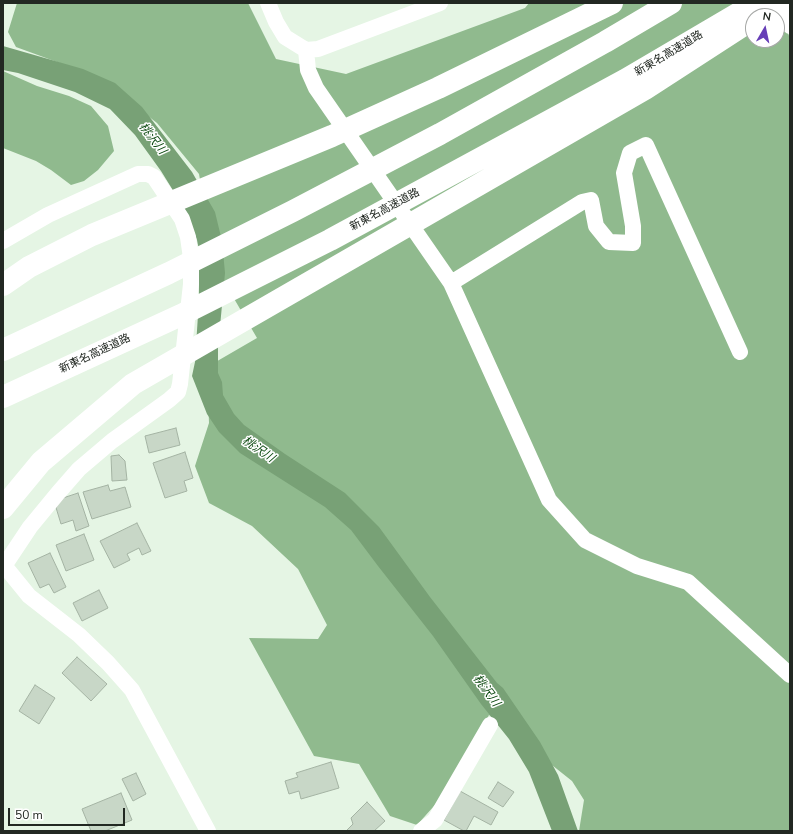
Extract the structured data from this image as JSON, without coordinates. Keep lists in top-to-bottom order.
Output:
{
  "streets": {
    "highway": ["新東名高速道路"]
  },
  "water": ["桃沢川"],
  "scale_bar": "50 m",
  "north": "top"
}
